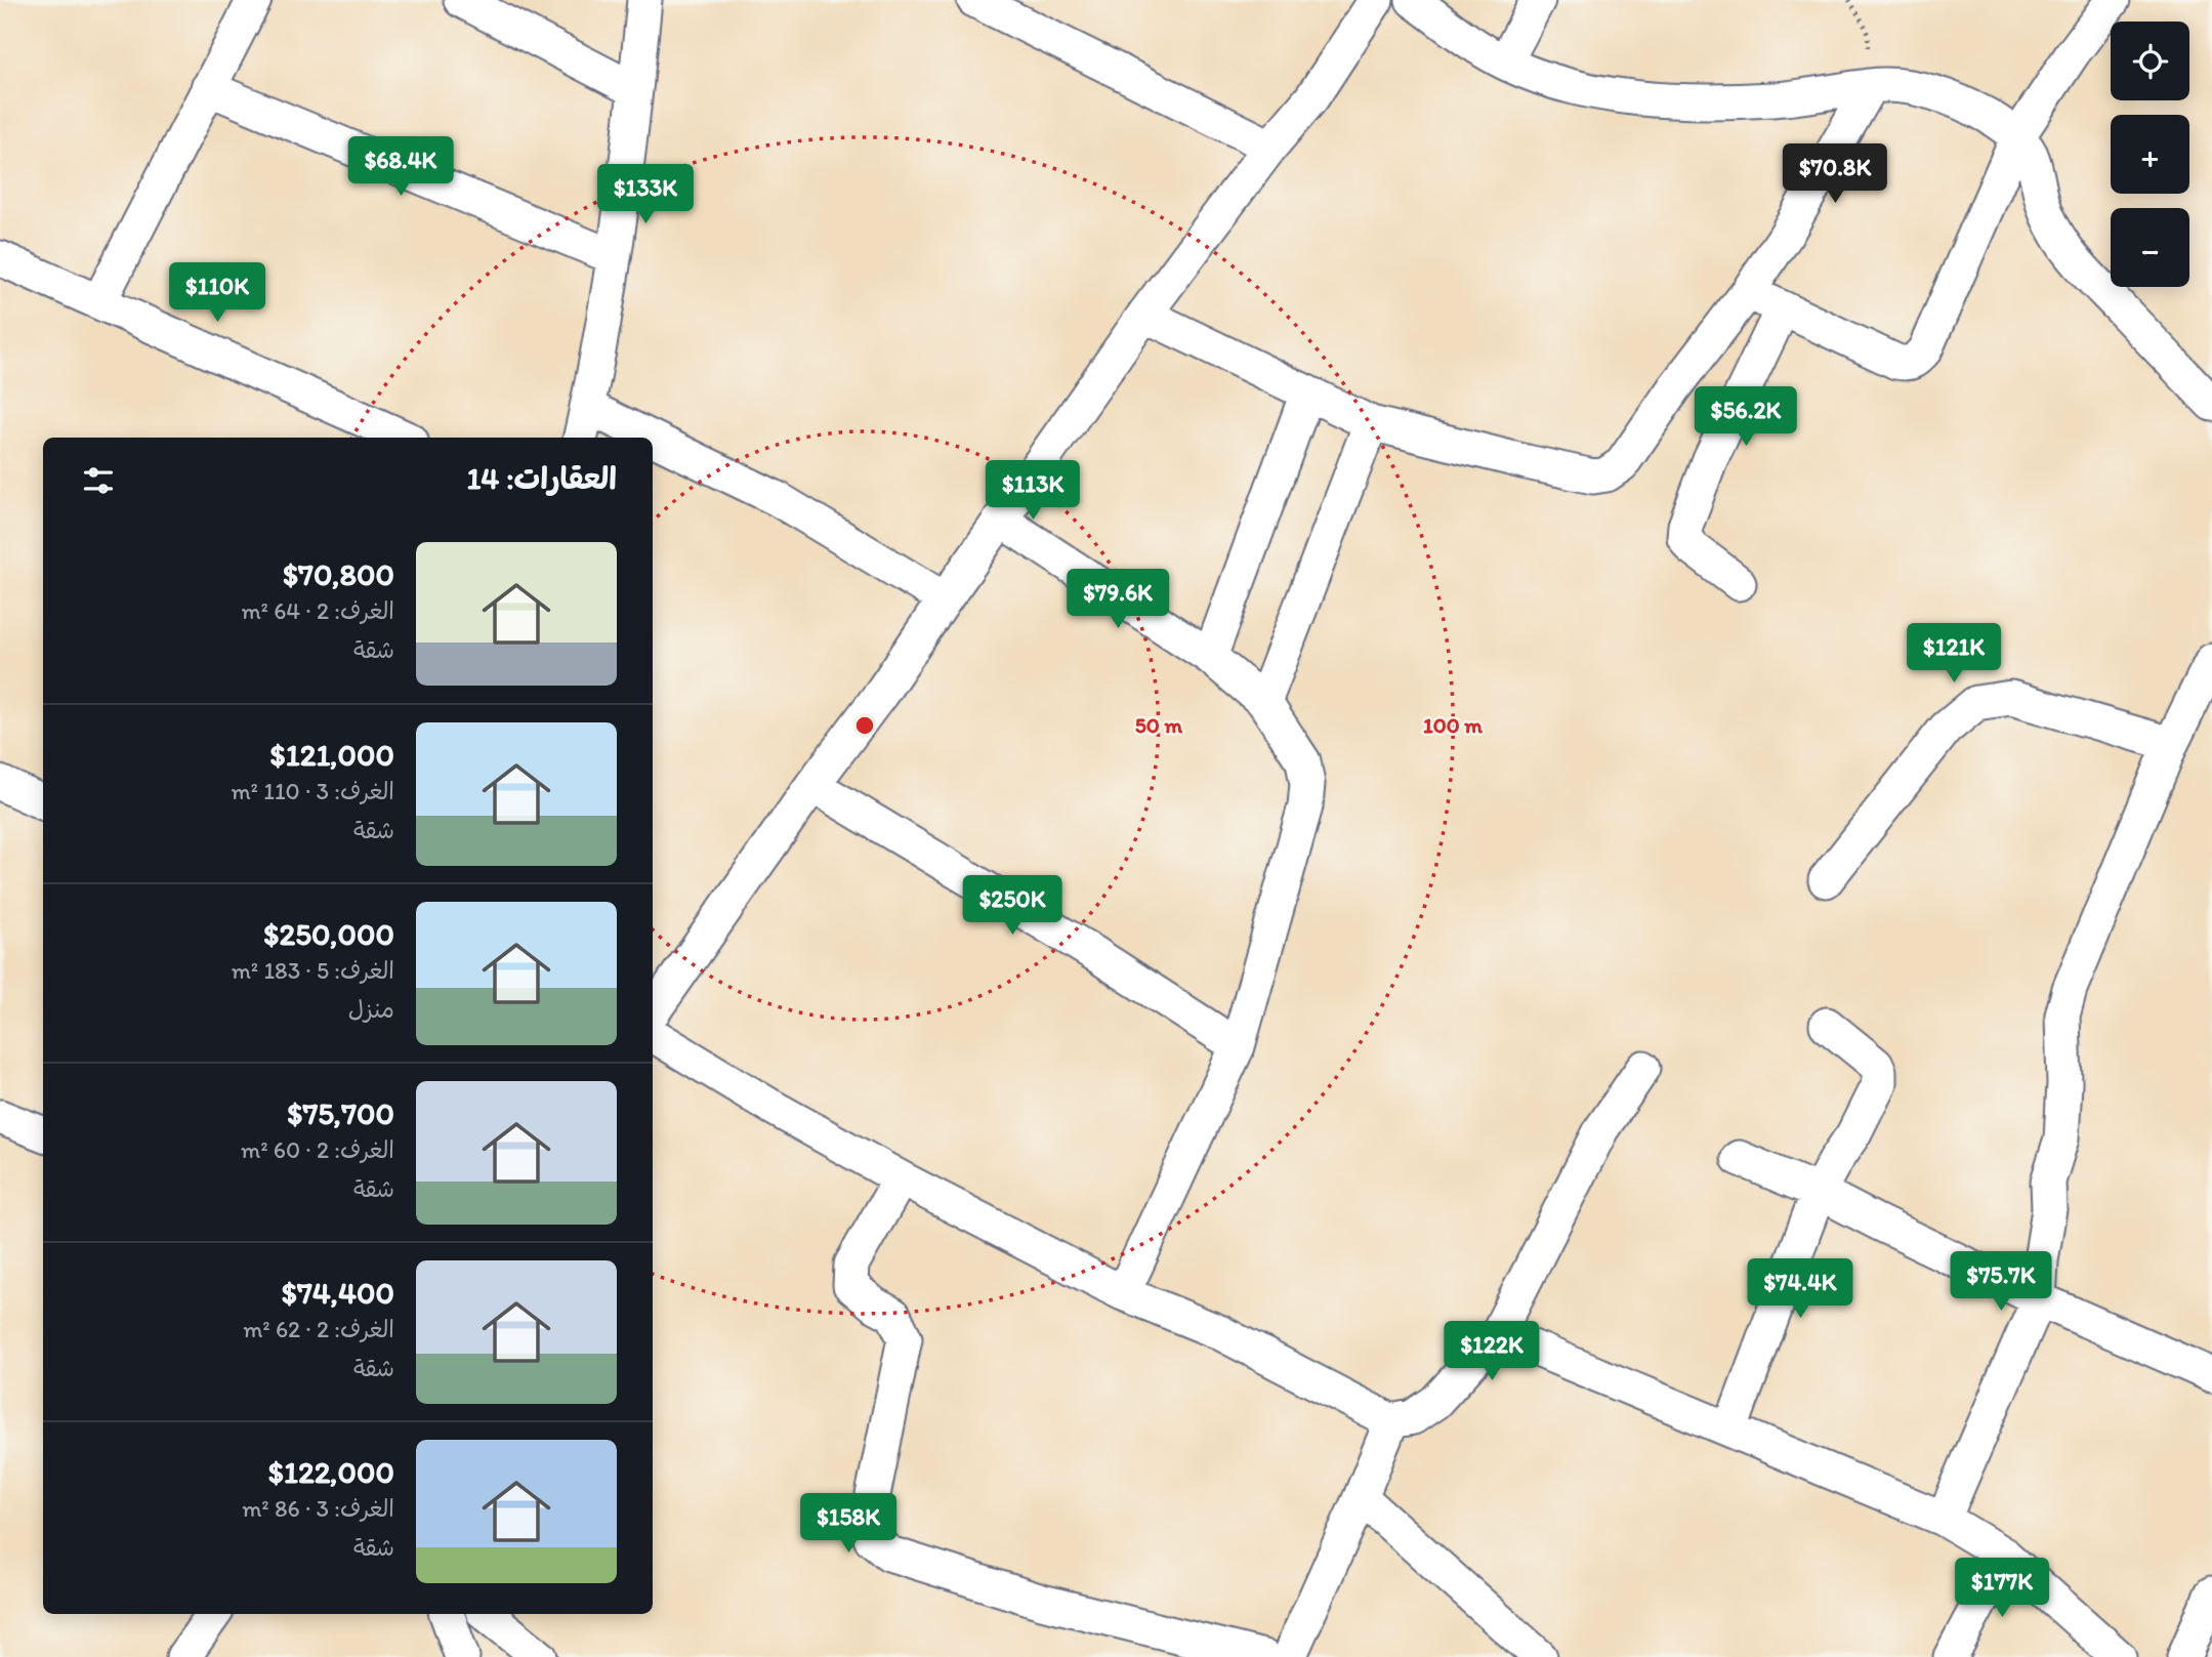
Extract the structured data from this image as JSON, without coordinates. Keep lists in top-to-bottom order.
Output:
{
  "page": {
    "map_buttons": ["+", "−"],
    "price": [
      "$68.4K",
      "$70.8K",
      "$133K",
      "$110K",
      "$56.2K",
      "$113K",
      "$79.6K",
      "$121K",
      "$250K",
      "$75.7K",
      "$74.4K",
      "$122K",
      "$158K",
      "$177K"
    ],
    "heading": "العقارات: 14",
    "list": [
      {
        "name": "$70,800",
        "note": "الغرف: 2 · 64 m² · شقة"
      },
      {
        "name": "$121,000",
        "note": "الغرف: 3 · 110 m² · شقة"
      },
      {
        "name": "$250,000",
        "note": "الغرف: 5 · 183 m² · منزل"
      },
      {
        "name": "$75,700",
        "note": "الغرف: 2 · 60 m² · شقة"
      },
      {
        "name": "$74,400",
        "note": "الغرف: 2 · 62 m² · شقة"
      },
      {
        "name": "$122,000",
        "note": "الغرف: 3 · 86 m² · شقة"
      }
    ]
  },
  "rings": ["50 m", "100 m"]
}
